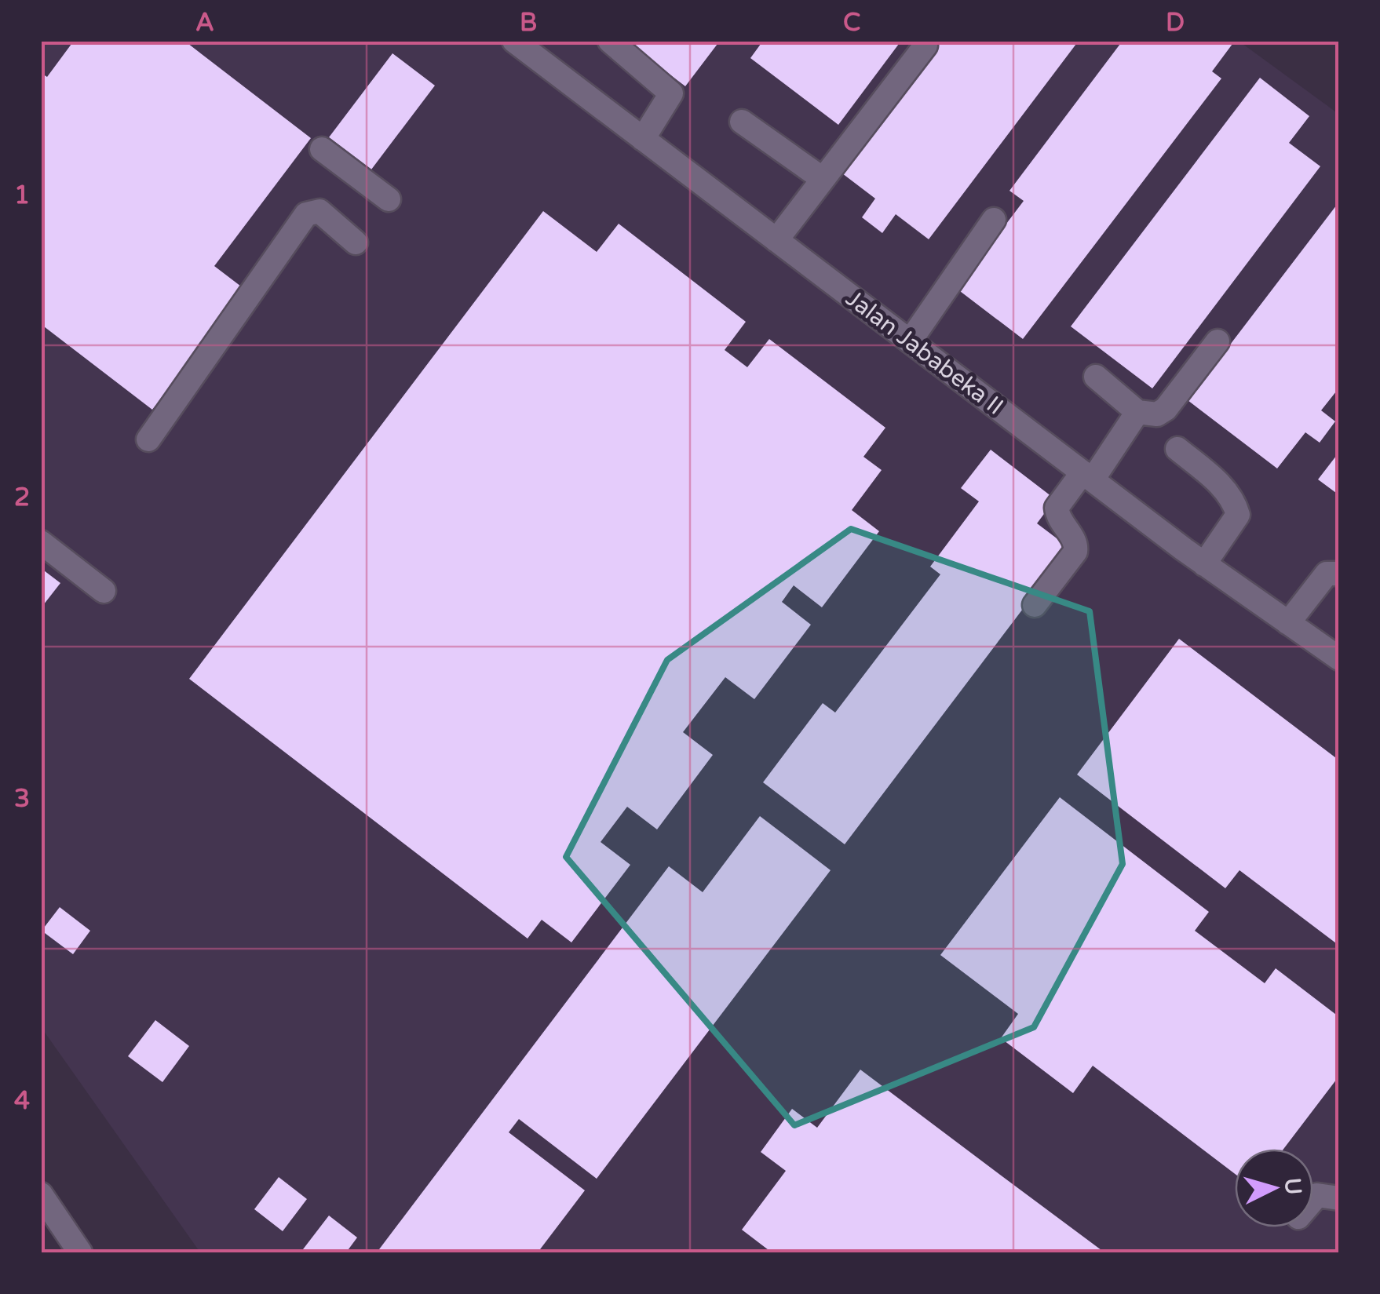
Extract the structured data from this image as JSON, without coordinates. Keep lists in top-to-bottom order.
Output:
{
  "streets": {
    "street": ["Jalan Jababeka II"]
  },
  "north": "right",
  "grid": {
    "columns": [
      "A",
      "B",
      "C",
      "D"
    ],
    "rows": [
      "1",
      "2",
      "3",
      "4"
    ]
  }
}
